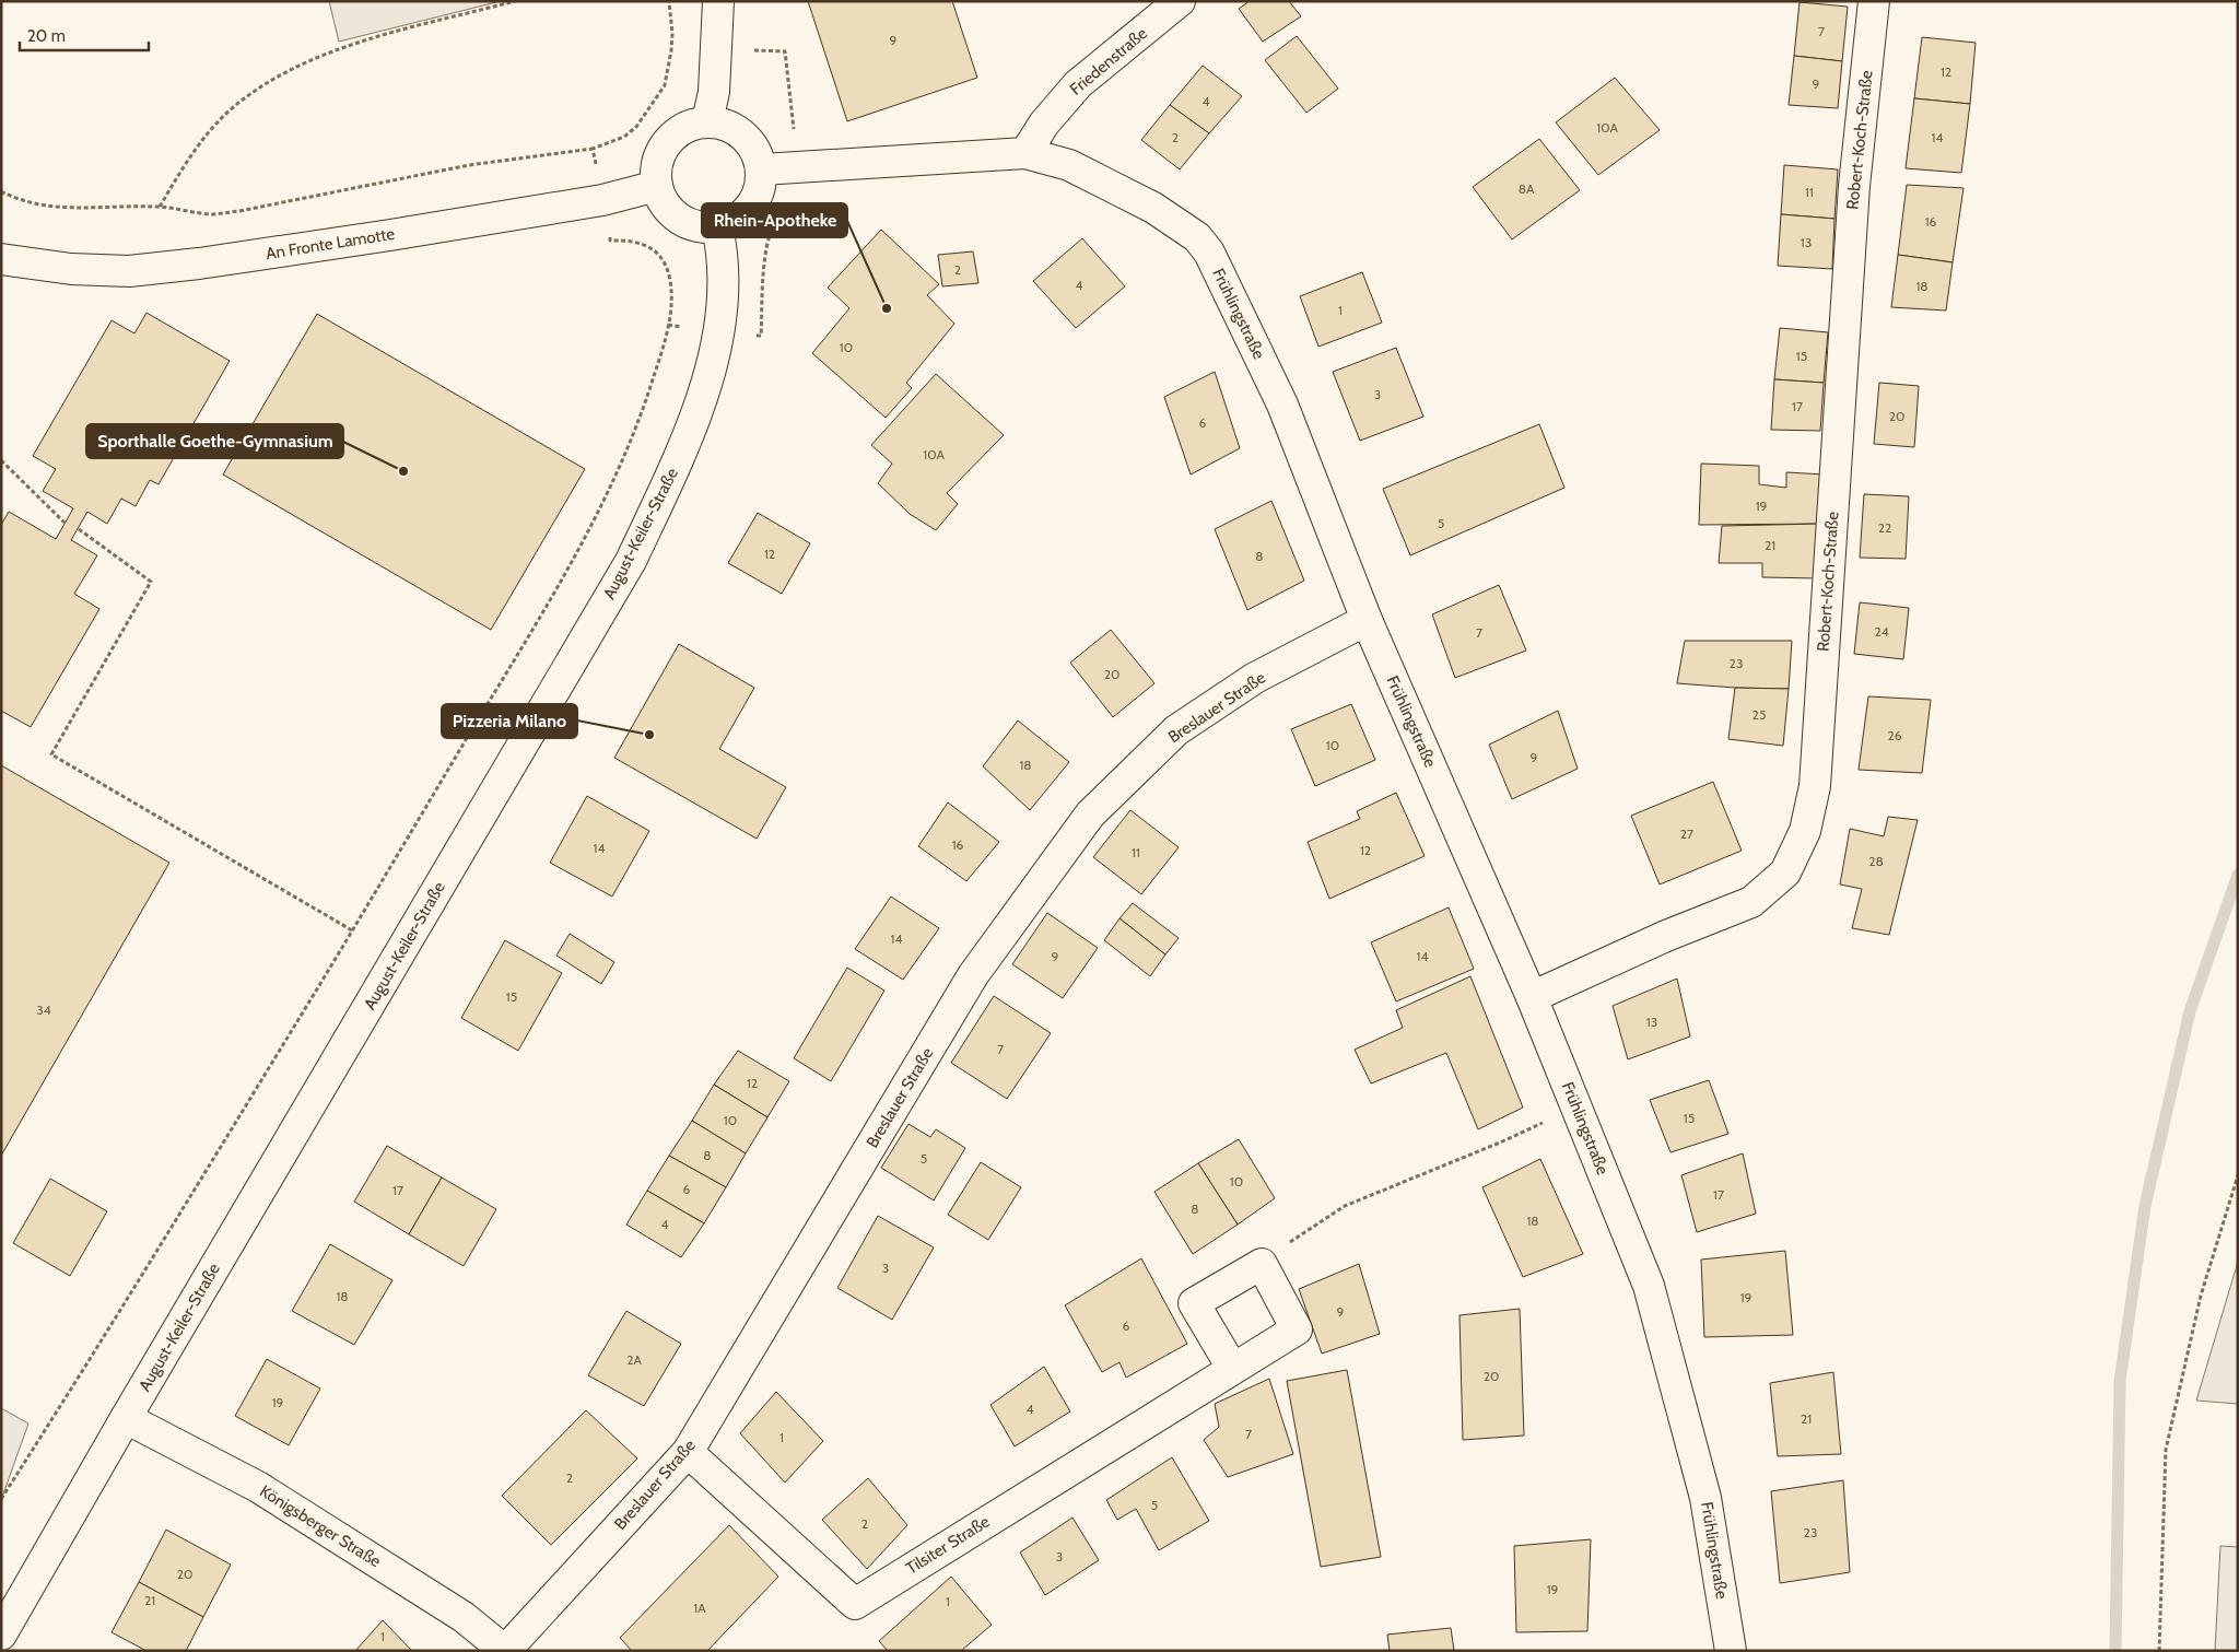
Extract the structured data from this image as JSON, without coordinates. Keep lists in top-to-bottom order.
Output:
{
  "streets": {
    "street": [
      "Friedenstraße",
      "Robert-Koch-Straße",
      "An Fronte Lamotte",
      "Frühlingstraße",
      "August-Keiler-Straße",
      "Breslauer Straße",
      "Königsberger Straße",
      "Tilsiter Straße"
    ]
  },
  "crossings": [
    ["Friedenstraße", "Frühlingstraße"],
    ["Robert-Koch-Straße", "Frühlingstraße"],
    ["An Fronte Lamotte", "Frühlingstraße"],
    ["An Fronte Lamotte", "August-Keiler-Straße"],
    ["Frühlingstraße", "August-Keiler-Straße"],
    ["Frühlingstraße", "Breslauer Straße"],
    ["August-Keiler-Straße", "Königsberger Straße"],
    ["Breslauer Straße", "Königsberger Straße"],
    ["Breslauer Straße", "Tilsiter Straße"]
  ],
  "places": ["Rhein-Apotheke", "Sporthalle Goethe-Gymnasium", "Pizzeria Milano"],
  "house_numbers": [
    "7",
    "9",
    "12",
    "9",
    "4",
    "10A",
    "2",
    "14",
    "8A",
    "11",
    "16",
    "13",
    "2",
    "4",
    "18",
    "1",
    "10",
    "15",
    "3",
    "17",
    "20",
    "6",
    "10A",
    "19",
    "5",
    "22",
    "21",
    "12",
    "8",
    "24",
    "7",
    "23",
    "20",
    "25",
    "26",
    "10",
    "9",
    "18",
    "27",
    "16",
    "14",
    "12",
    "11",
    "28",
    "14",
    "9",
    "14",
    "15",
    "34",
    "13",
    "7",
    "12",
    "15",
    "10",
    "8",
    "5",
    "10",
    "6",
    "17",
    "17",
    "8",
    "18",
    "4",
    "3",
    "18",
    "19",
    "9",
    "6",
    "2A",
    "20",
    "19",
    "4",
    "21",
    "7",
    "1",
    "2",
    "5",
    "2",
    "23",
    "3",
    "20",
    "19",
    "21",
    "1",
    "1A",
    "1"
  ],
  "scale_bar": "20 m"
}
